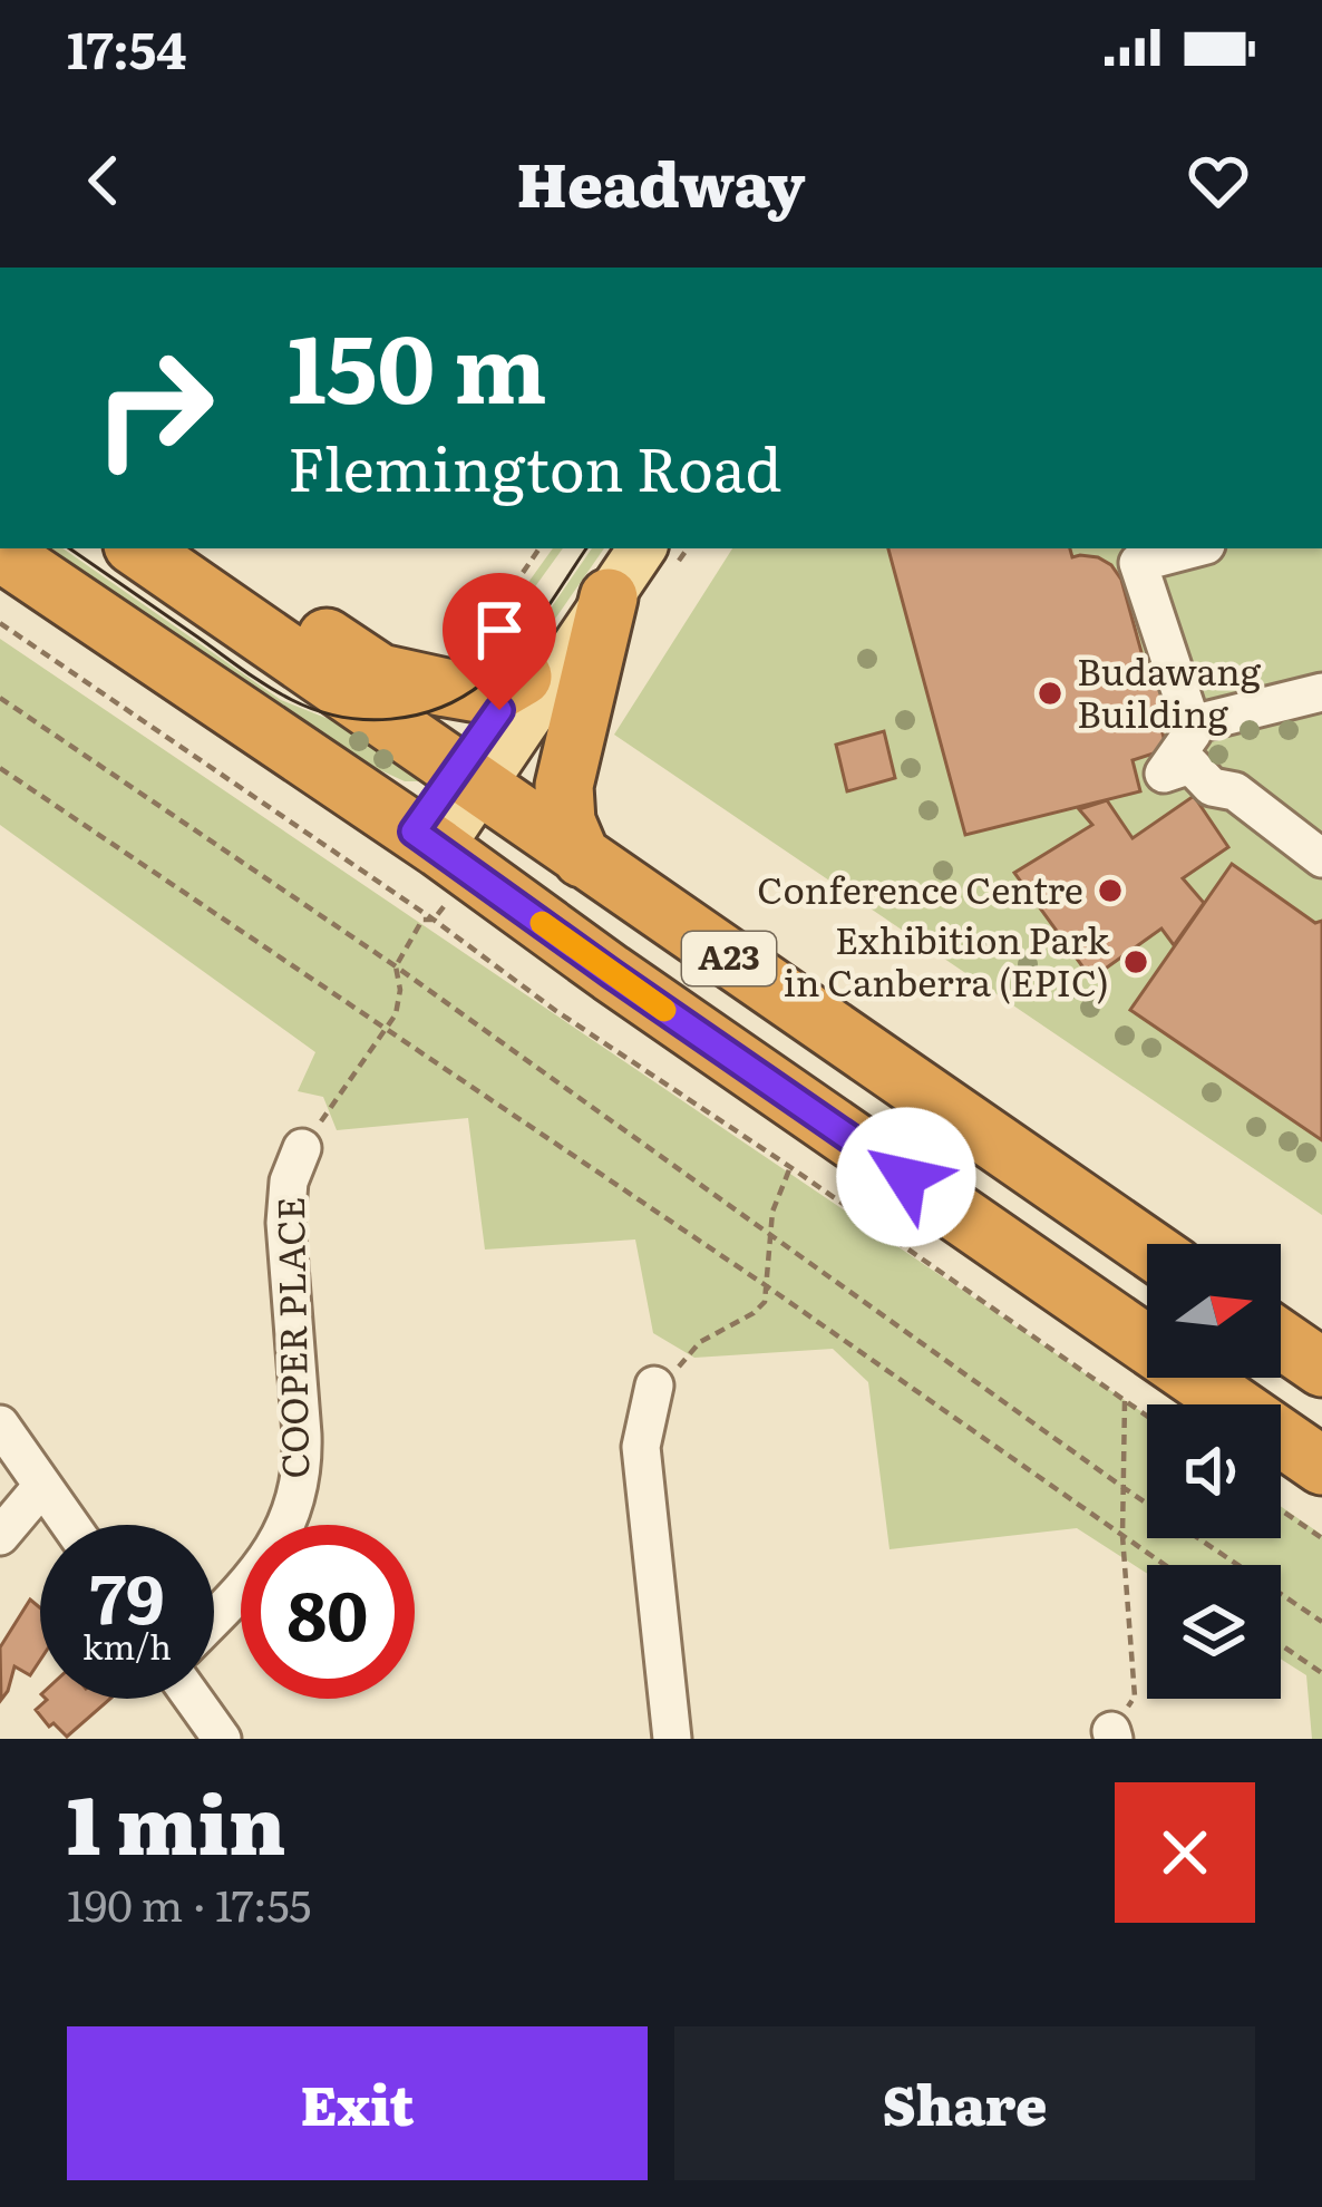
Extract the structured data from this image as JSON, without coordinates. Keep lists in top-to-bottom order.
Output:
{
  "streets": {
    "highway": ["A23"],
    "street": ["COOPER PLACE"]
  },
  "places": ["Budawang Building", "Conference Centre", "Exhibition Park in Canberra (EPIC)"],
  "north": "right",
  "page": {
    "status": "17:54",
    "header": "Headway",
    "turn": ["150 m", "Flemington Road"],
    "speed": "79 km/h",
    "limit": "80",
    "heading": ["1 min", "190 m · 17:55"],
    "buttons": ["Exit", "Share"]
  }
}
